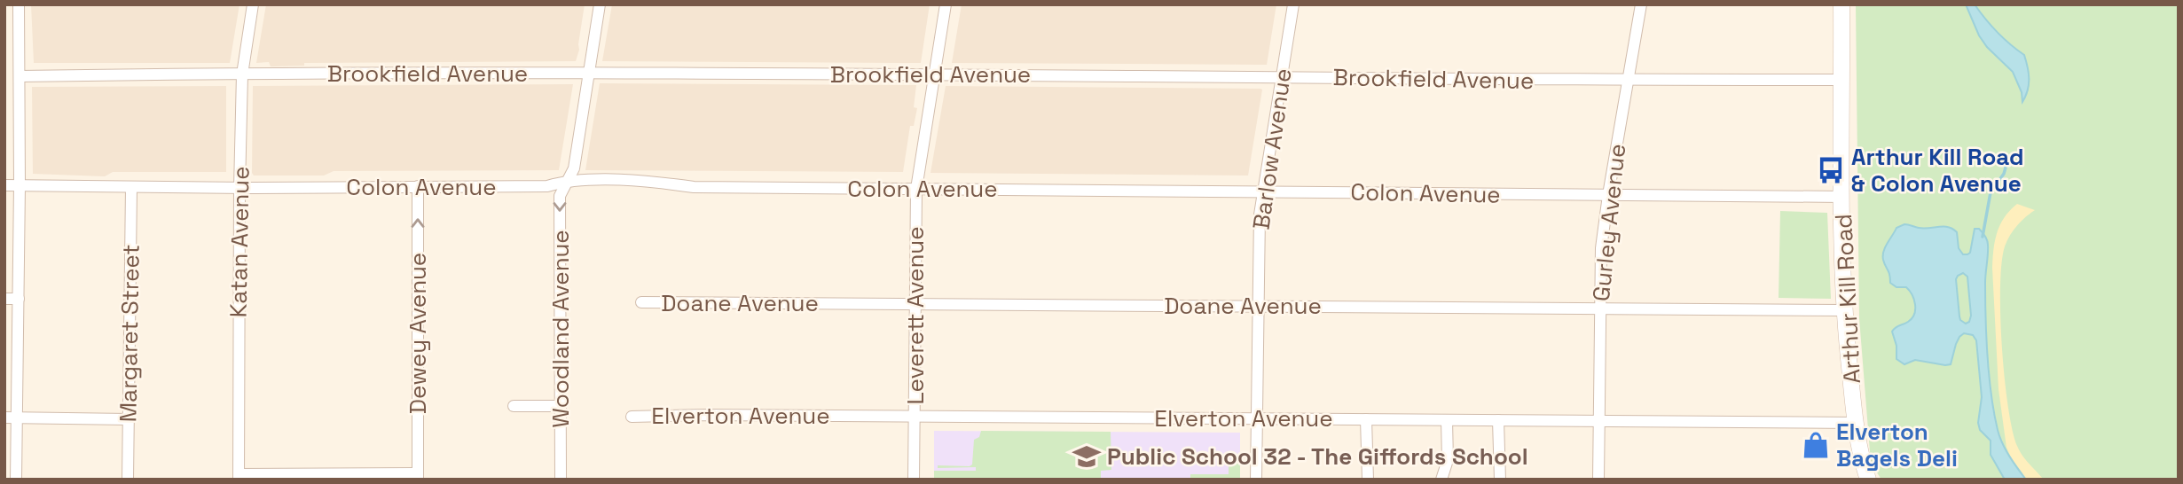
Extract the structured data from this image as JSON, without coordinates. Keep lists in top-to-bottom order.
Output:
{
  "streets": {
    "street": [
      "Brookfield Avenue",
      "Barlow Avenue",
      "Colon Avenue",
      "Gurley Avenue",
      "Katan Avenue",
      "Arthur Kill Road",
      "Doane Avenue",
      "Leverett Avenue",
      "Woodland Avenue",
      "Margaret Street",
      "Dewey Avenue",
      "Elverton Avenue"
    ]
  },
  "crossings": [
    ["Brookfield Avenue", "Barlow Avenue"],
    ["Brookfield Avenue", "Gurley Avenue"],
    ["Brookfield Avenue", "Katan Avenue"],
    ["Brookfield Avenue", "Arthur Kill Road"],
    ["Brookfield Avenue", "Leverett Avenue"],
    ["Brookfield Avenue", "Woodland Avenue"],
    ["Barlow Avenue", "Colon Avenue"],
    ["Barlow Avenue", "Doane Avenue"],
    ["Barlow Avenue", "Elverton Avenue"],
    ["Colon Avenue", "Gurley Avenue"],
    ["Colon Avenue", "Katan Avenue"],
    ["Colon Avenue", "Arthur Kill Road"],
    ["Colon Avenue", "Leverett Avenue"],
    ["Colon Avenue", "Woodland Avenue"],
    ["Colon Avenue", "Margaret Street"],
    ["Colon Avenue", "Dewey Avenue"],
    ["Gurley Avenue", "Doane Avenue"],
    ["Gurley Avenue", "Elverton Avenue"],
    ["Arthur Kill Road", "Doane Avenue"],
    ["Arthur Kill Road", "Elverton Avenue"],
    ["Doane Avenue", "Leverett Avenue"],
    ["Leverett Avenue", "Elverton Avenue"]
  ],
  "one_way": ["Woodland Avenue", "Dewey Avenue"],
  "places": {
    "bus stop": ["Arthur Kill Road & Colon Avenue"],
    "shop": ["Elverton Bagels Deli"],
    "school or university": ["Public School 32 - The Giffords School"]
  }
}
